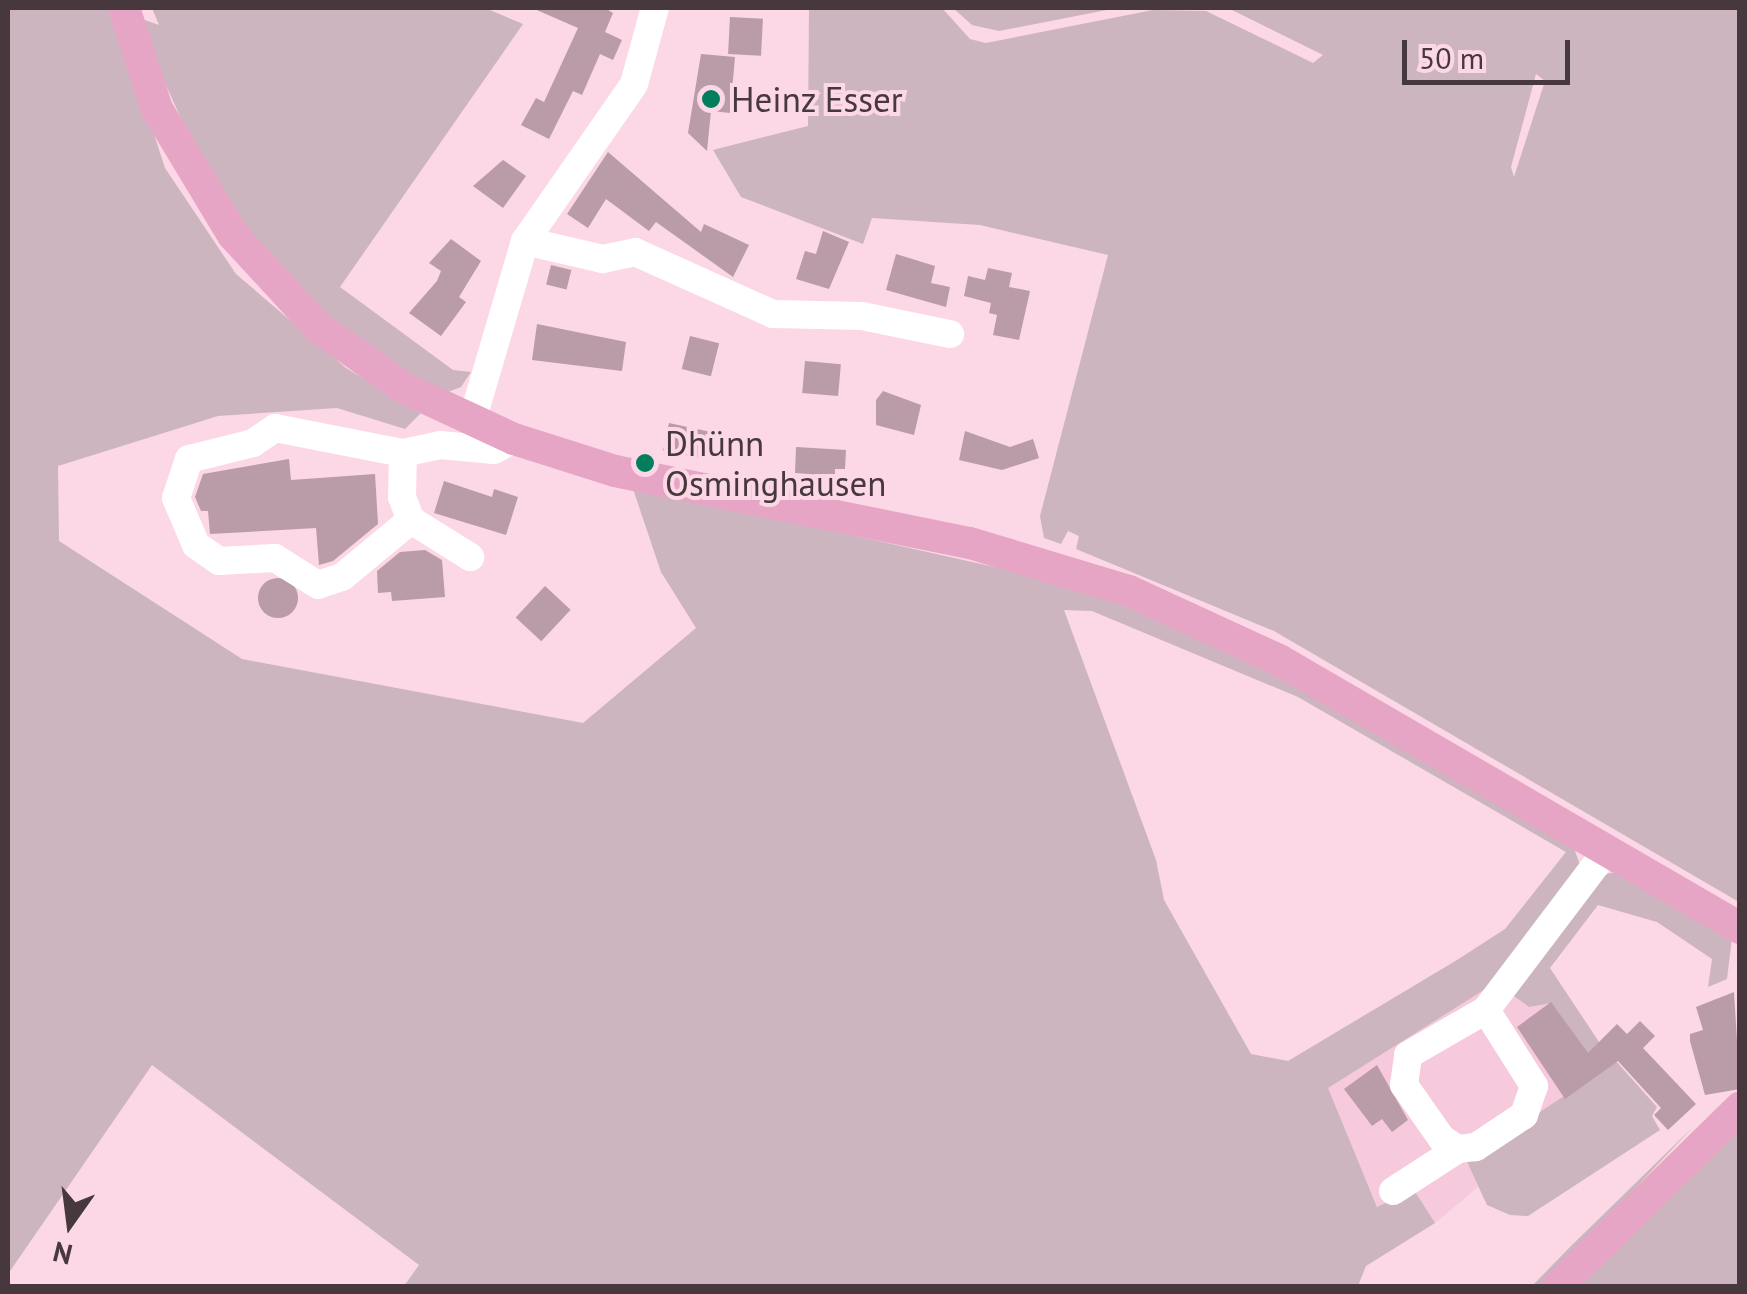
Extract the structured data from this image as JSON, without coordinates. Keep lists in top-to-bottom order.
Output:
{
  "places": ["Heinz Esser", "Dhünn Osminghausen"],
  "scale_bar": "50 m",
  "north": "bottom"
}
